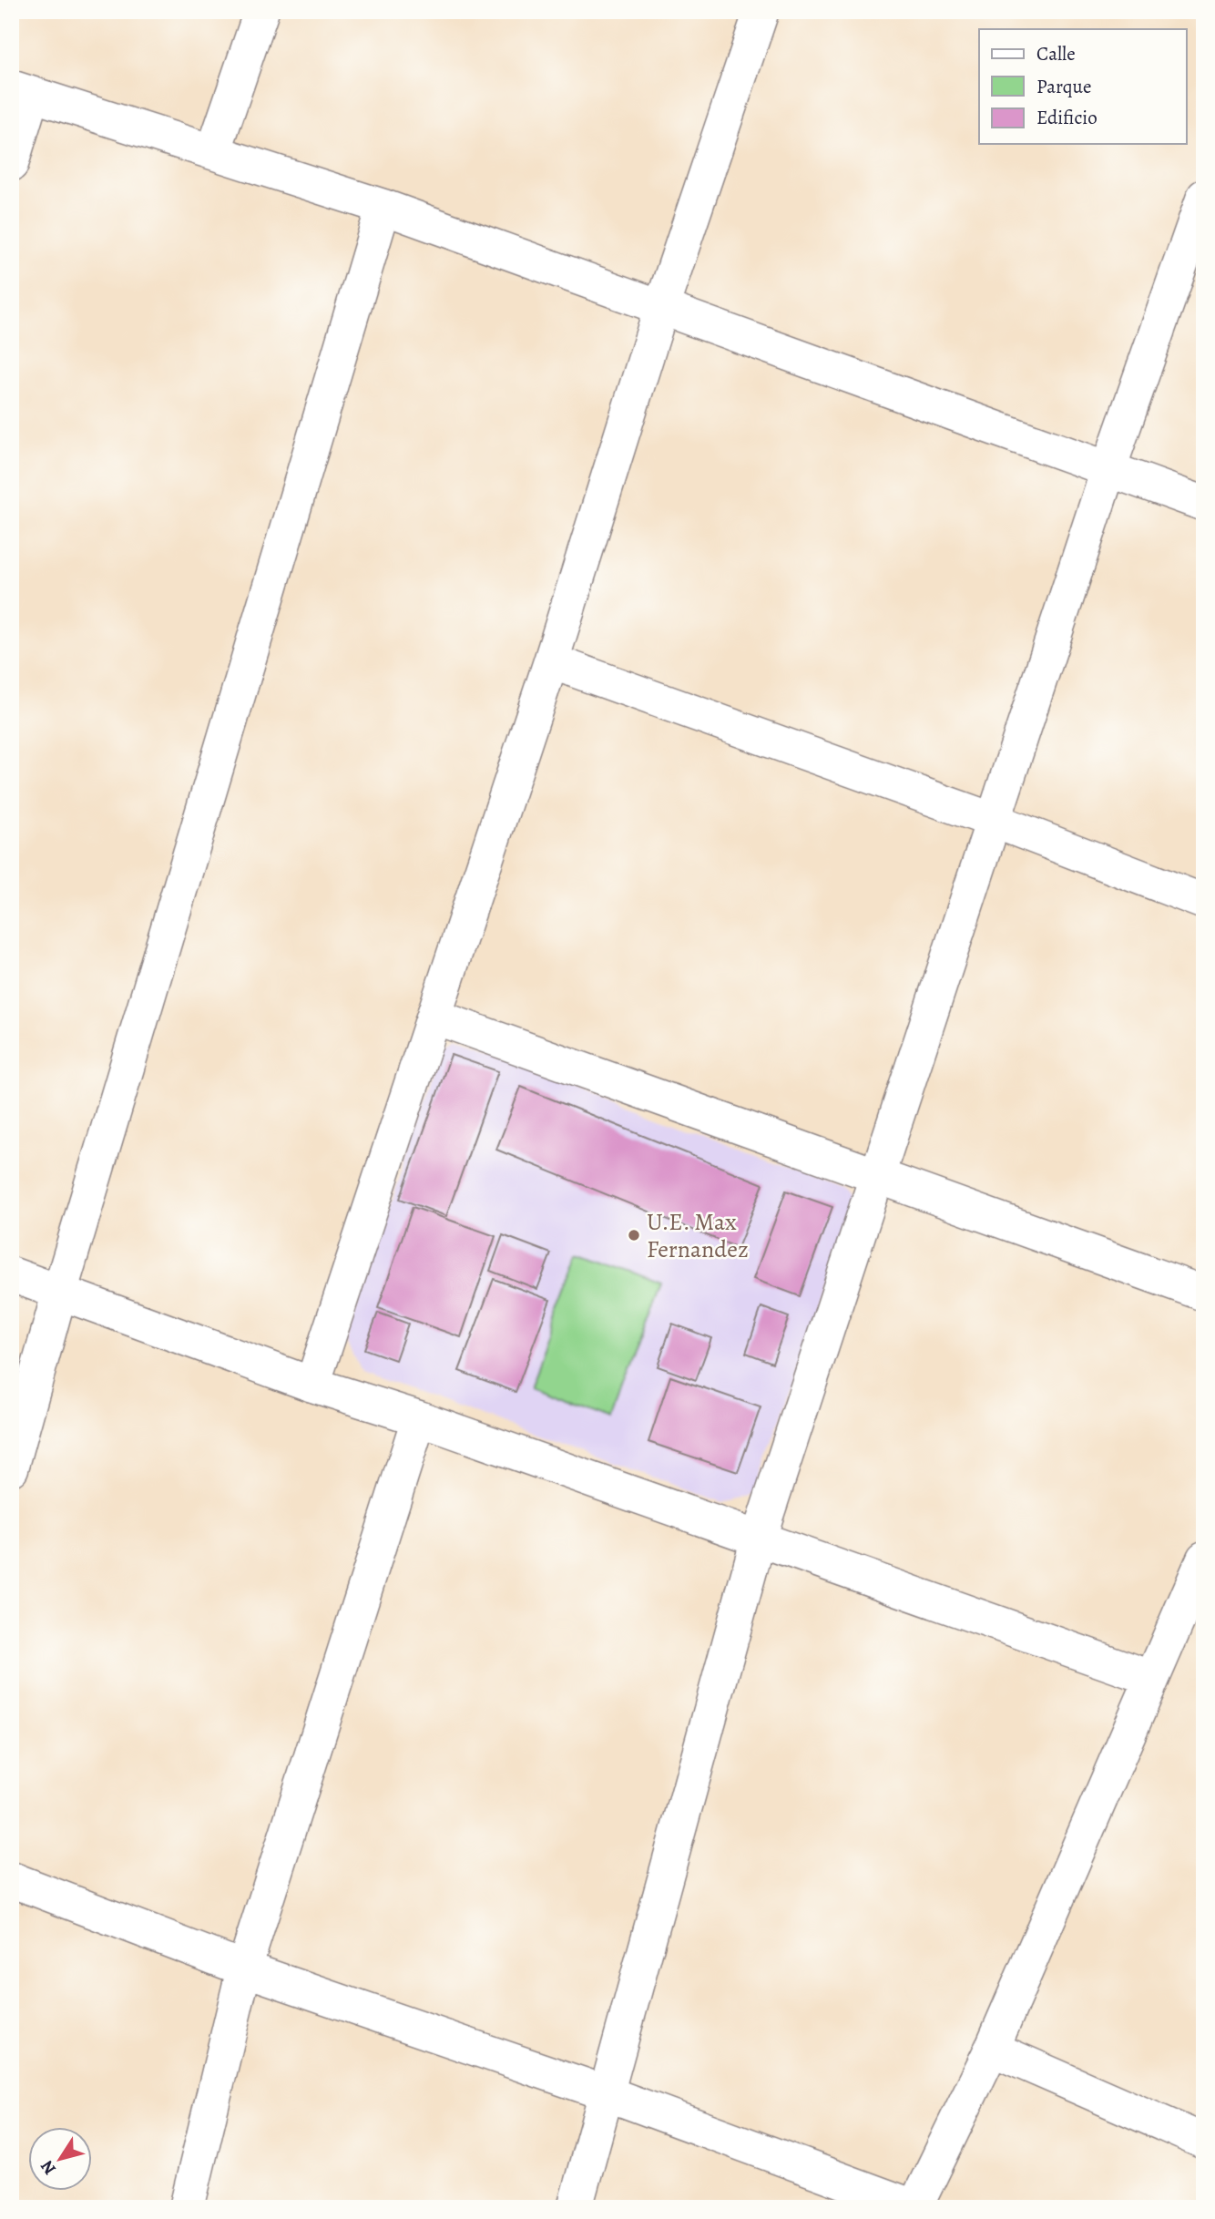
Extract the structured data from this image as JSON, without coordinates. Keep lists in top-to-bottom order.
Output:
{
  "places": ["U.E. Max Fernandez"],
  "legend": ["Calle", "Parque", "Edificio"],
  "north": "bottom left"
}
